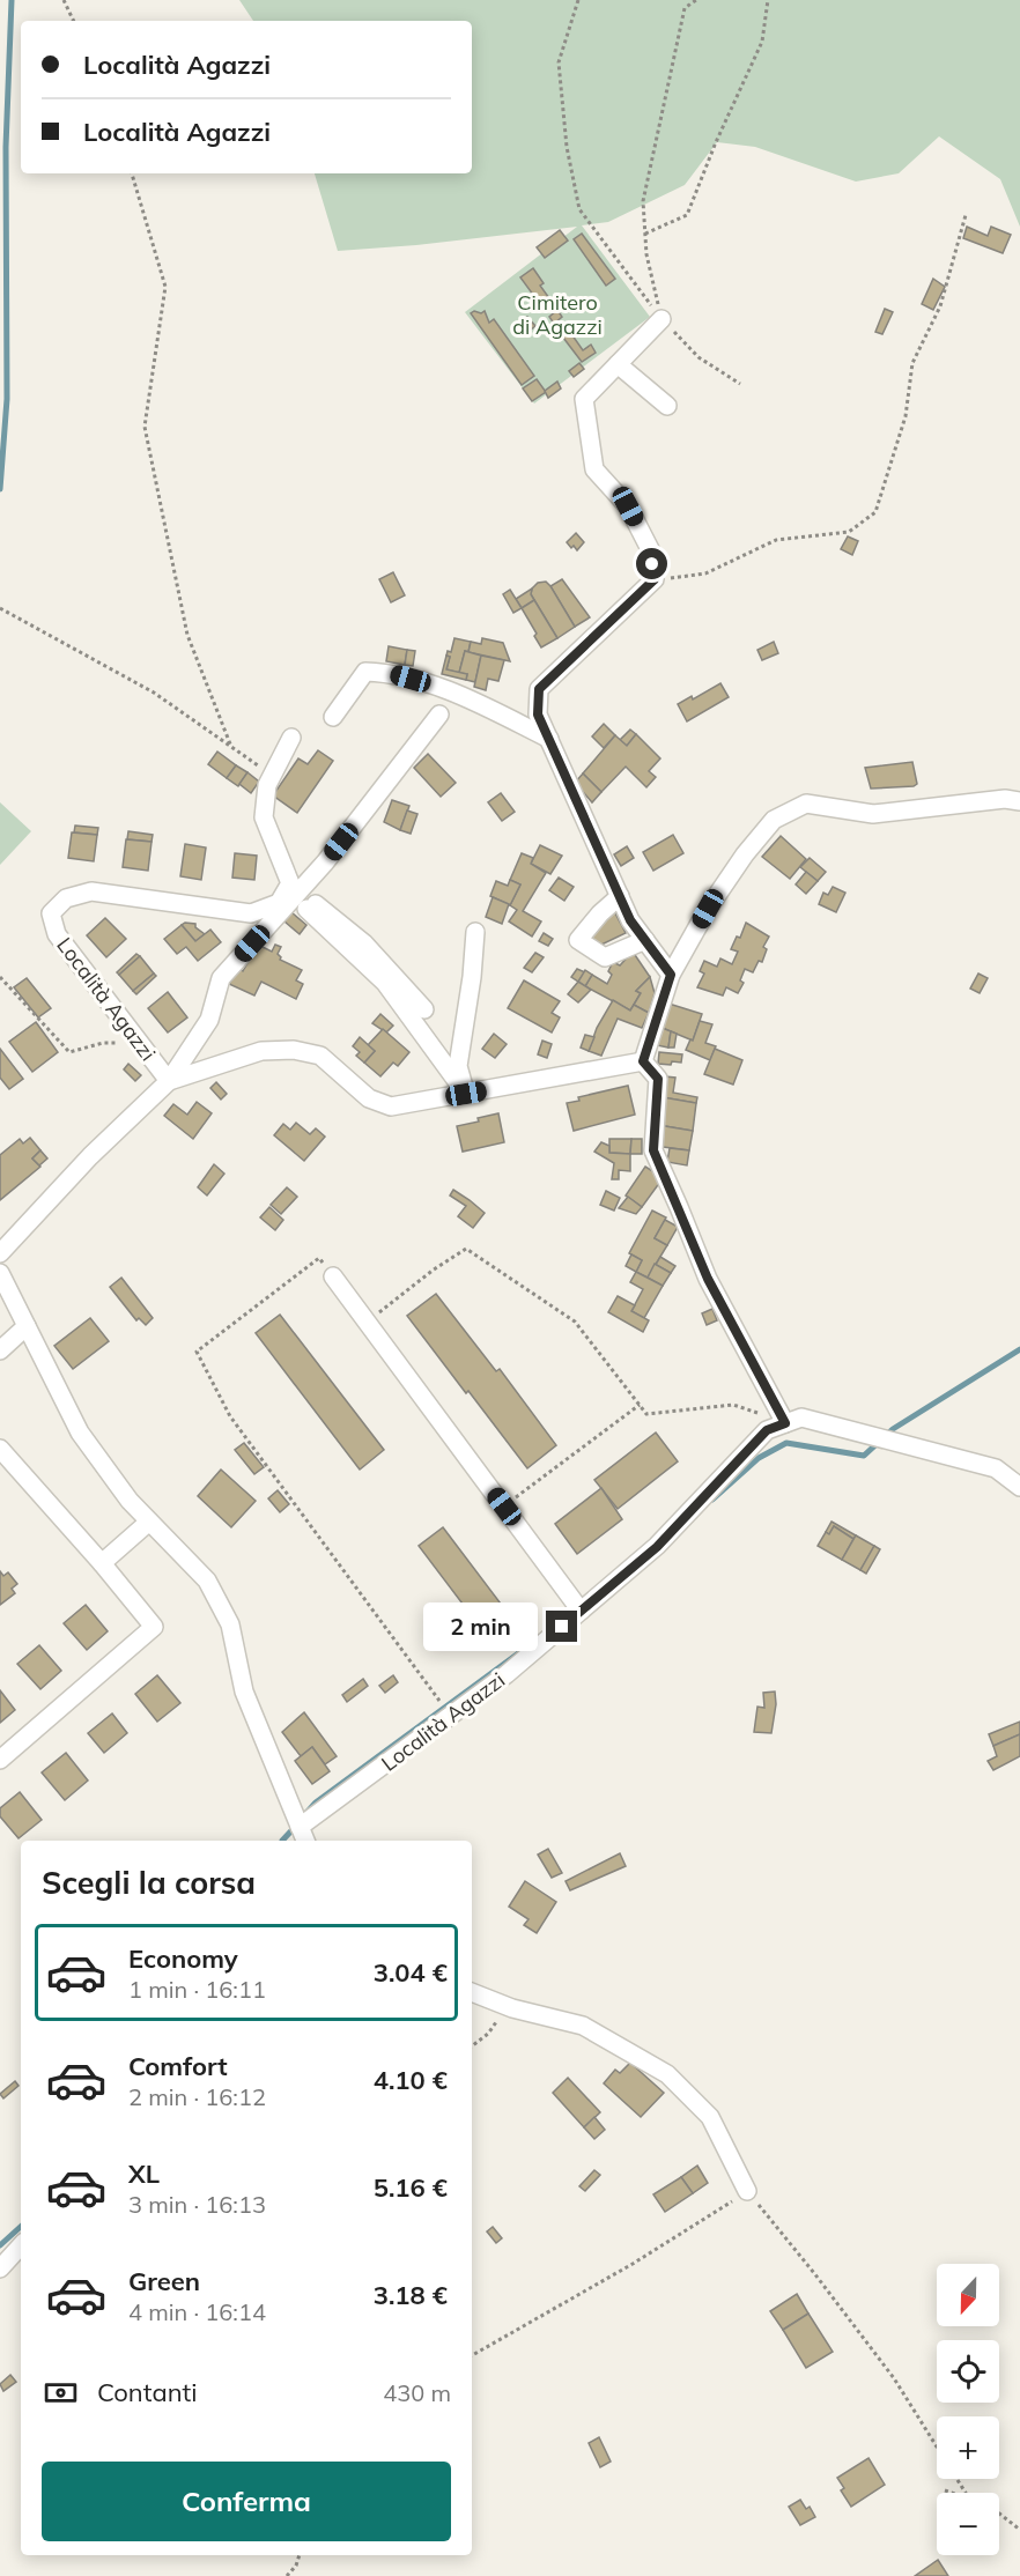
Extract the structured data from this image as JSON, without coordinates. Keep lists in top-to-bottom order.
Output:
{
  "streets": {
    "street": ["Località Agazzi"]
  },
  "parks": ["Cimitero di Agazzi"],
  "north": "bottom",
  "page": {
    "banner": ["Località Agazzi", "Località Agazzi"],
    "bubble": "2 min",
    "heading": "Scegli la corsa",
    "list": [
      {
        "name": "Economy",
        "note": "1 min · 16:11",
        "value": "3.04 €"
      },
      {
        "name": "Comfort",
        "note": "2 min · 16:12",
        "value": "4.10 €"
      },
      {
        "name": "XL",
        "note": "3 min · 16:13",
        "value": "5.16 €"
      },
      {
        "name": "Green",
        "note": "4 min · 16:14",
        "value": "3.18 €"
      }
    ],
    "map_buttons": ["+", "−"],
    "pay": ["Contanti", "430 m"],
    "buttons": "Conferma"
  }
}
